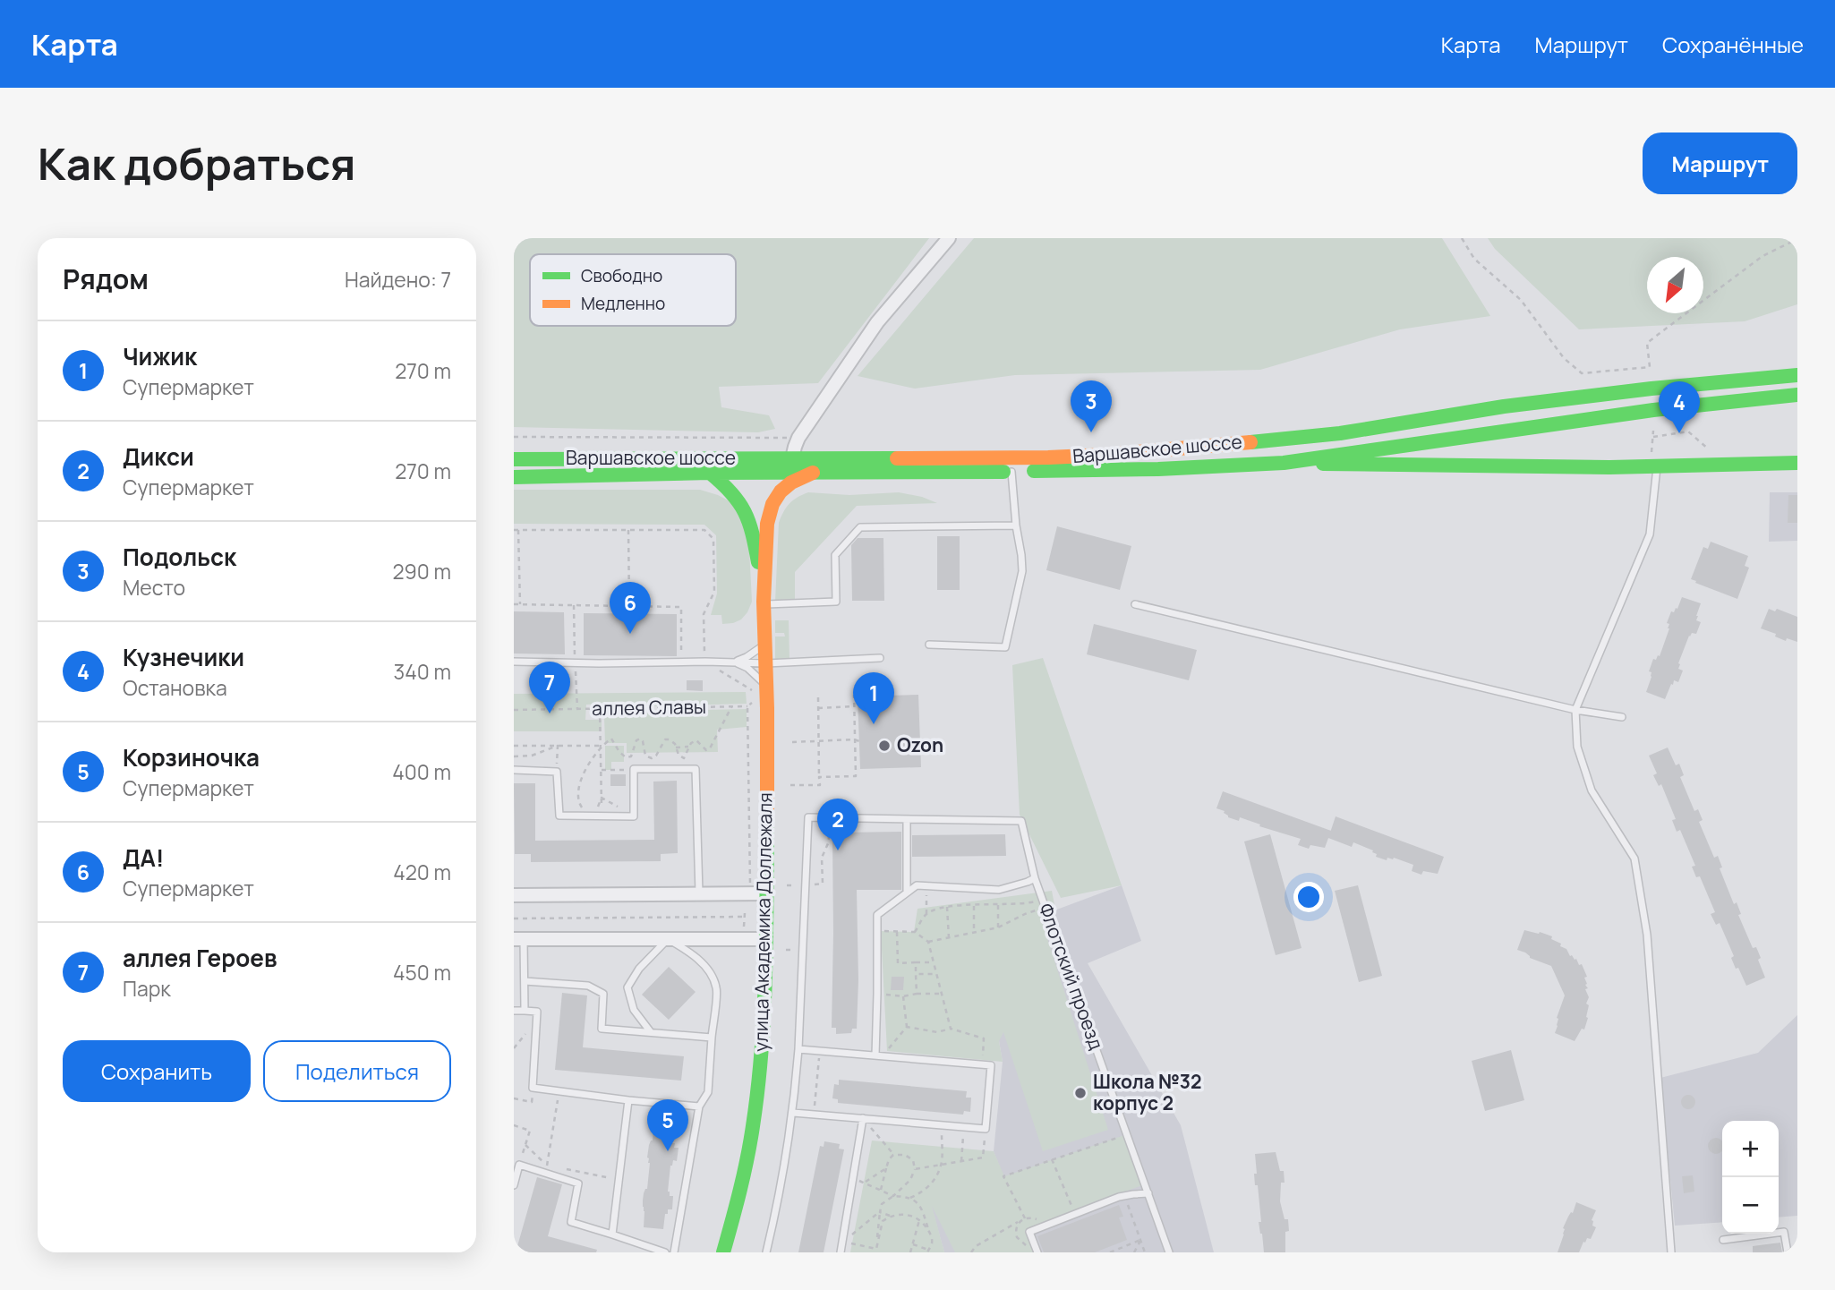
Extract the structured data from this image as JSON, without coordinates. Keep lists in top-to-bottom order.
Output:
{
  "streets": {
    "main road": ["Варшавское шоссе", "улица Академика Доллежаля"],
    "lane": ["Флотский проезд"],
    "path": ["аллея Славы"]
  },
  "crossings": [
    ["Варшавское шоссе", "улица Академика Доллежаля"]
  ],
  "places": ["Ozon", "Школа №32 корпус 2"],
  "legend": ["Свободно", "Медленно"],
  "north": "bottom left",
  "page": {
    "header": "Карта",
    "nav": ["Карта", "Маршрут", "Сохранённые"],
    "buttons": [
      "Маршрут",
      ["Сохранить", "Поделиться"]
    ],
    "title": "Как добраться",
    "heading": ["Рядом", "Найдено: 7"],
    "list": [
      {
        "mark": "1",
        "name": "Чижик",
        "note": "Супермаркет",
        "value": "270 m"
      },
      {
        "mark": "2",
        "name": "Дикси",
        "note": "Супермаркет",
        "value": "270 m"
      },
      {
        "mark": "3",
        "name": "Подольск",
        "note": "Место",
        "value": "290 m"
      },
      {
        "mark": "4",
        "name": "Кузнечики",
        "note": "Остановка",
        "value": "340 m"
      },
      {
        "mark": "5",
        "name": "Корзиночка",
        "note": "Супермаркет",
        "value": "400 m"
      },
      {
        "mark": "6",
        "name": "ДА!",
        "note": "Супермаркет",
        "value": "420 m"
      },
      {
        "mark": "7",
        "name": "аллея Героев",
        "note": "Парк",
        "value": "450 m"
      }
    ],
    "pins": [
      "3",
      "4",
      "6",
      "7",
      "1",
      "2",
      "5"
    ],
    "map_buttons": ["+", "−"]
  }
}
